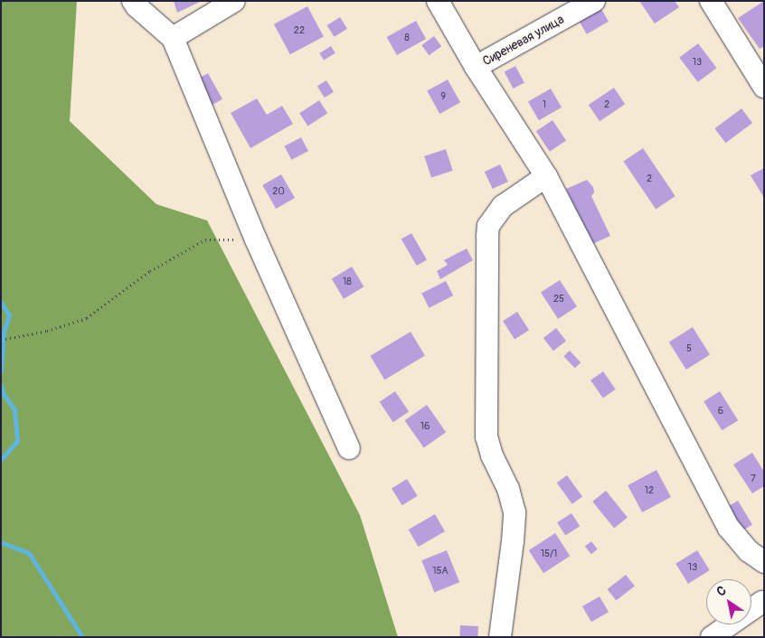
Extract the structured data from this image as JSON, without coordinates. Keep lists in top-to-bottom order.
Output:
{
  "streets": {
    "lane": ["Сиреневая улица"]
  },
  "house_numbers": [
    "22",
    "8",
    "13",
    "9",
    "1",
    "2",
    "2",
    "20",
    "18",
    "25",
    "5",
    "6",
    "16",
    "7",
    "12",
    "15/1",
    "13",
    "15А"
  ],
  "north": "top left"
}
